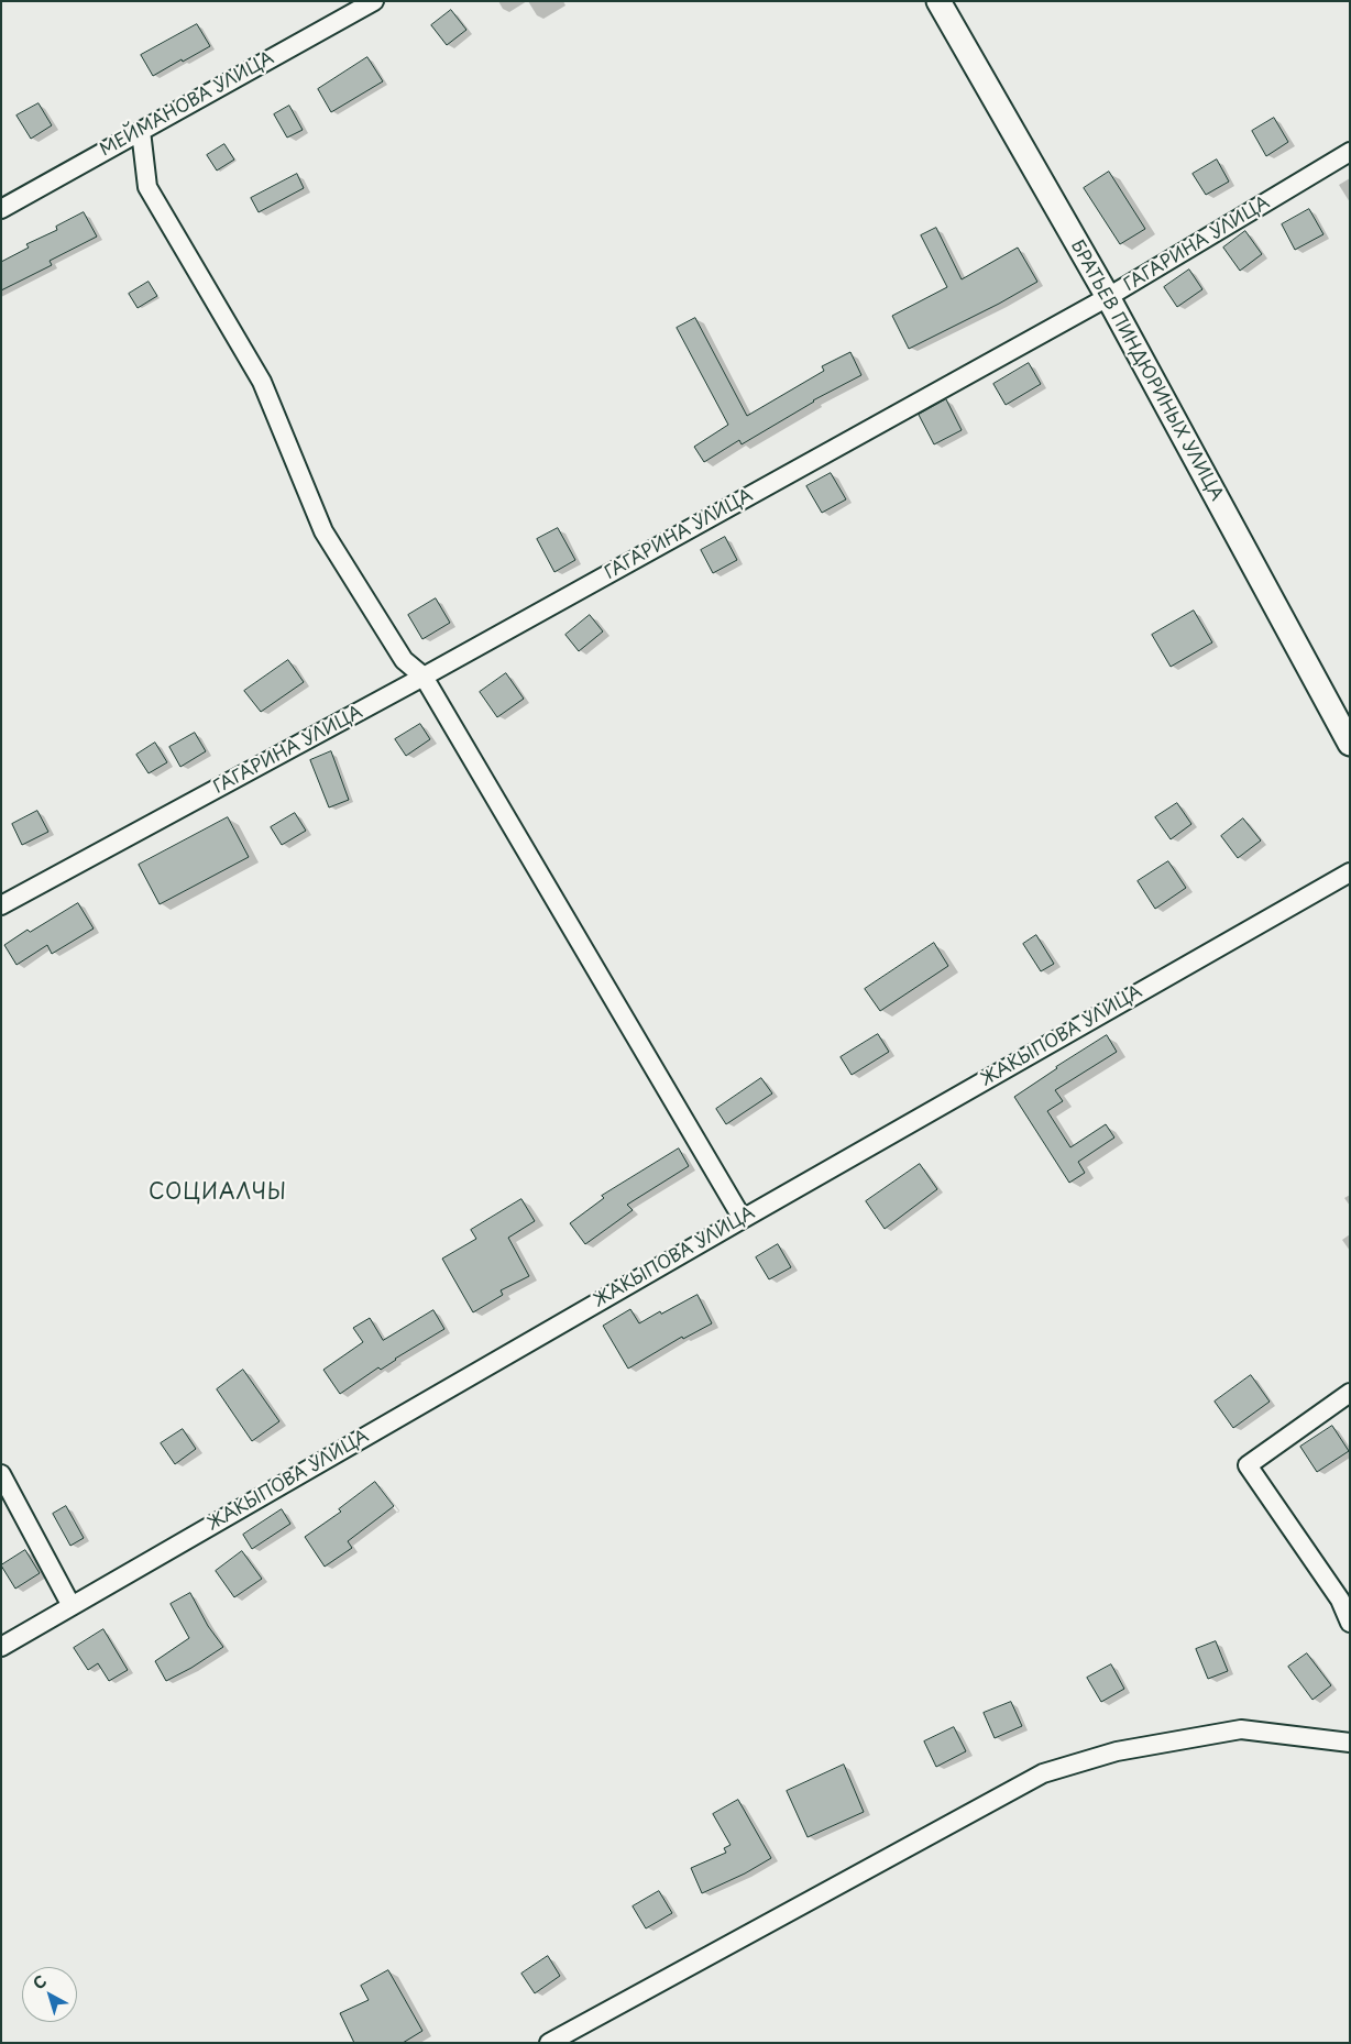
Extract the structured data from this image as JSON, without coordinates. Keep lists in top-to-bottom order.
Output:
{
  "streets": {
    "street": [
      "МЕЙМАНОВА УЛИЦА",
      "ГАГАРИНА УЛИЦА",
      "БРАТЬЕВ ПИНДЮРИНЫХ УЛИЦА",
      "ЖАКЫПОВА УЛИЦА"
    ]
  },
  "crossings": [
    ["ГАГАРИНА УЛИЦА", "БРАТЬЕВ ПИНДЮРИНЫХ УЛИЦА"]
  ],
  "districts": ["СОЦИАЛЧЫ"],
  "north": "top left"
}
